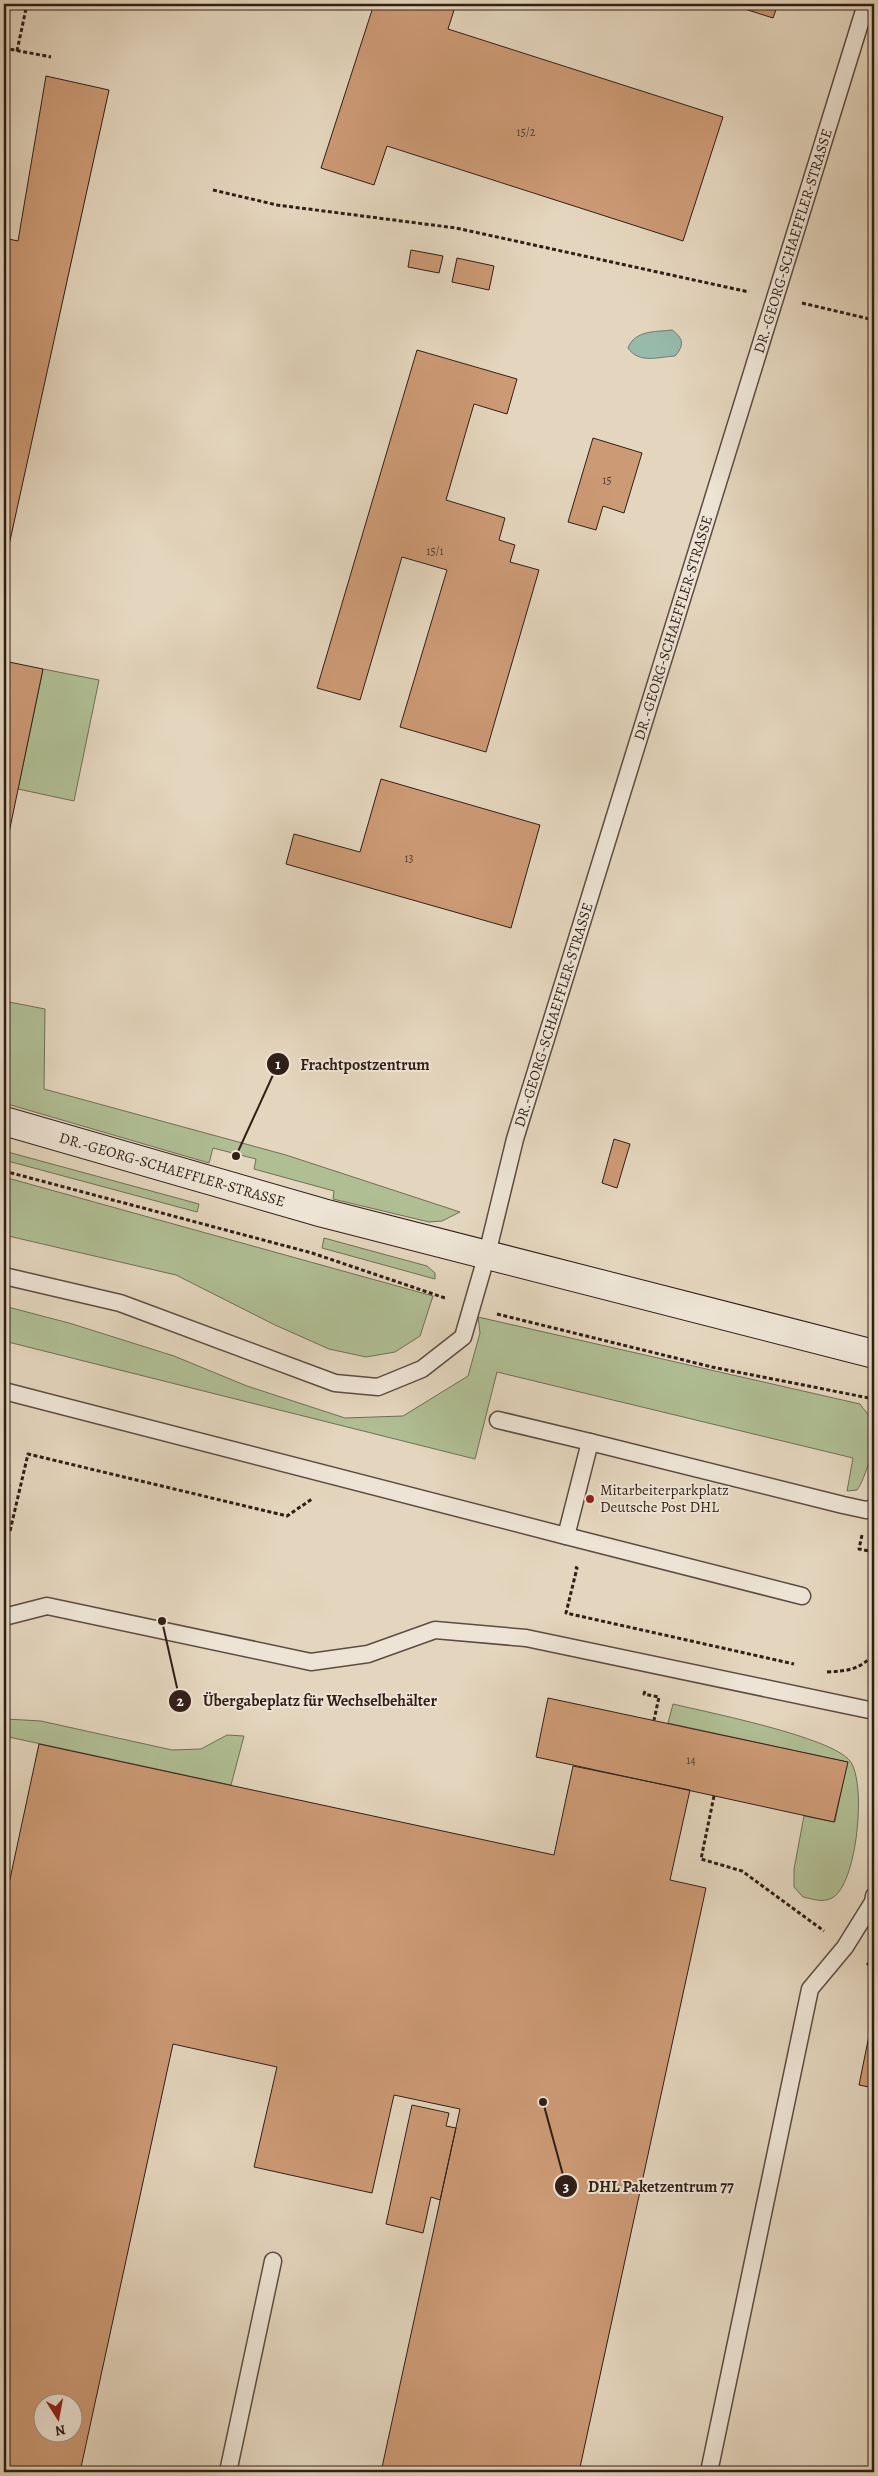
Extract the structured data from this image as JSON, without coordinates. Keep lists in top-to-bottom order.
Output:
{
  "streets": {
    "main road": ["DR.-GEORG-SCHAEFFLER-STRASSE"]
  },
  "places": [
    "Frachtpostzentrum",
    "Mitarbeiterparkplatz Deutsche Post DHL",
    "Übergabeplatz für Wechselbehälter",
    "DHL Paketzentrum 77"
  ],
  "house_numbers": [
    "15/2",
    "15",
    "15/1",
    "13",
    "14"
  ],
  "north": "bottom"
}
